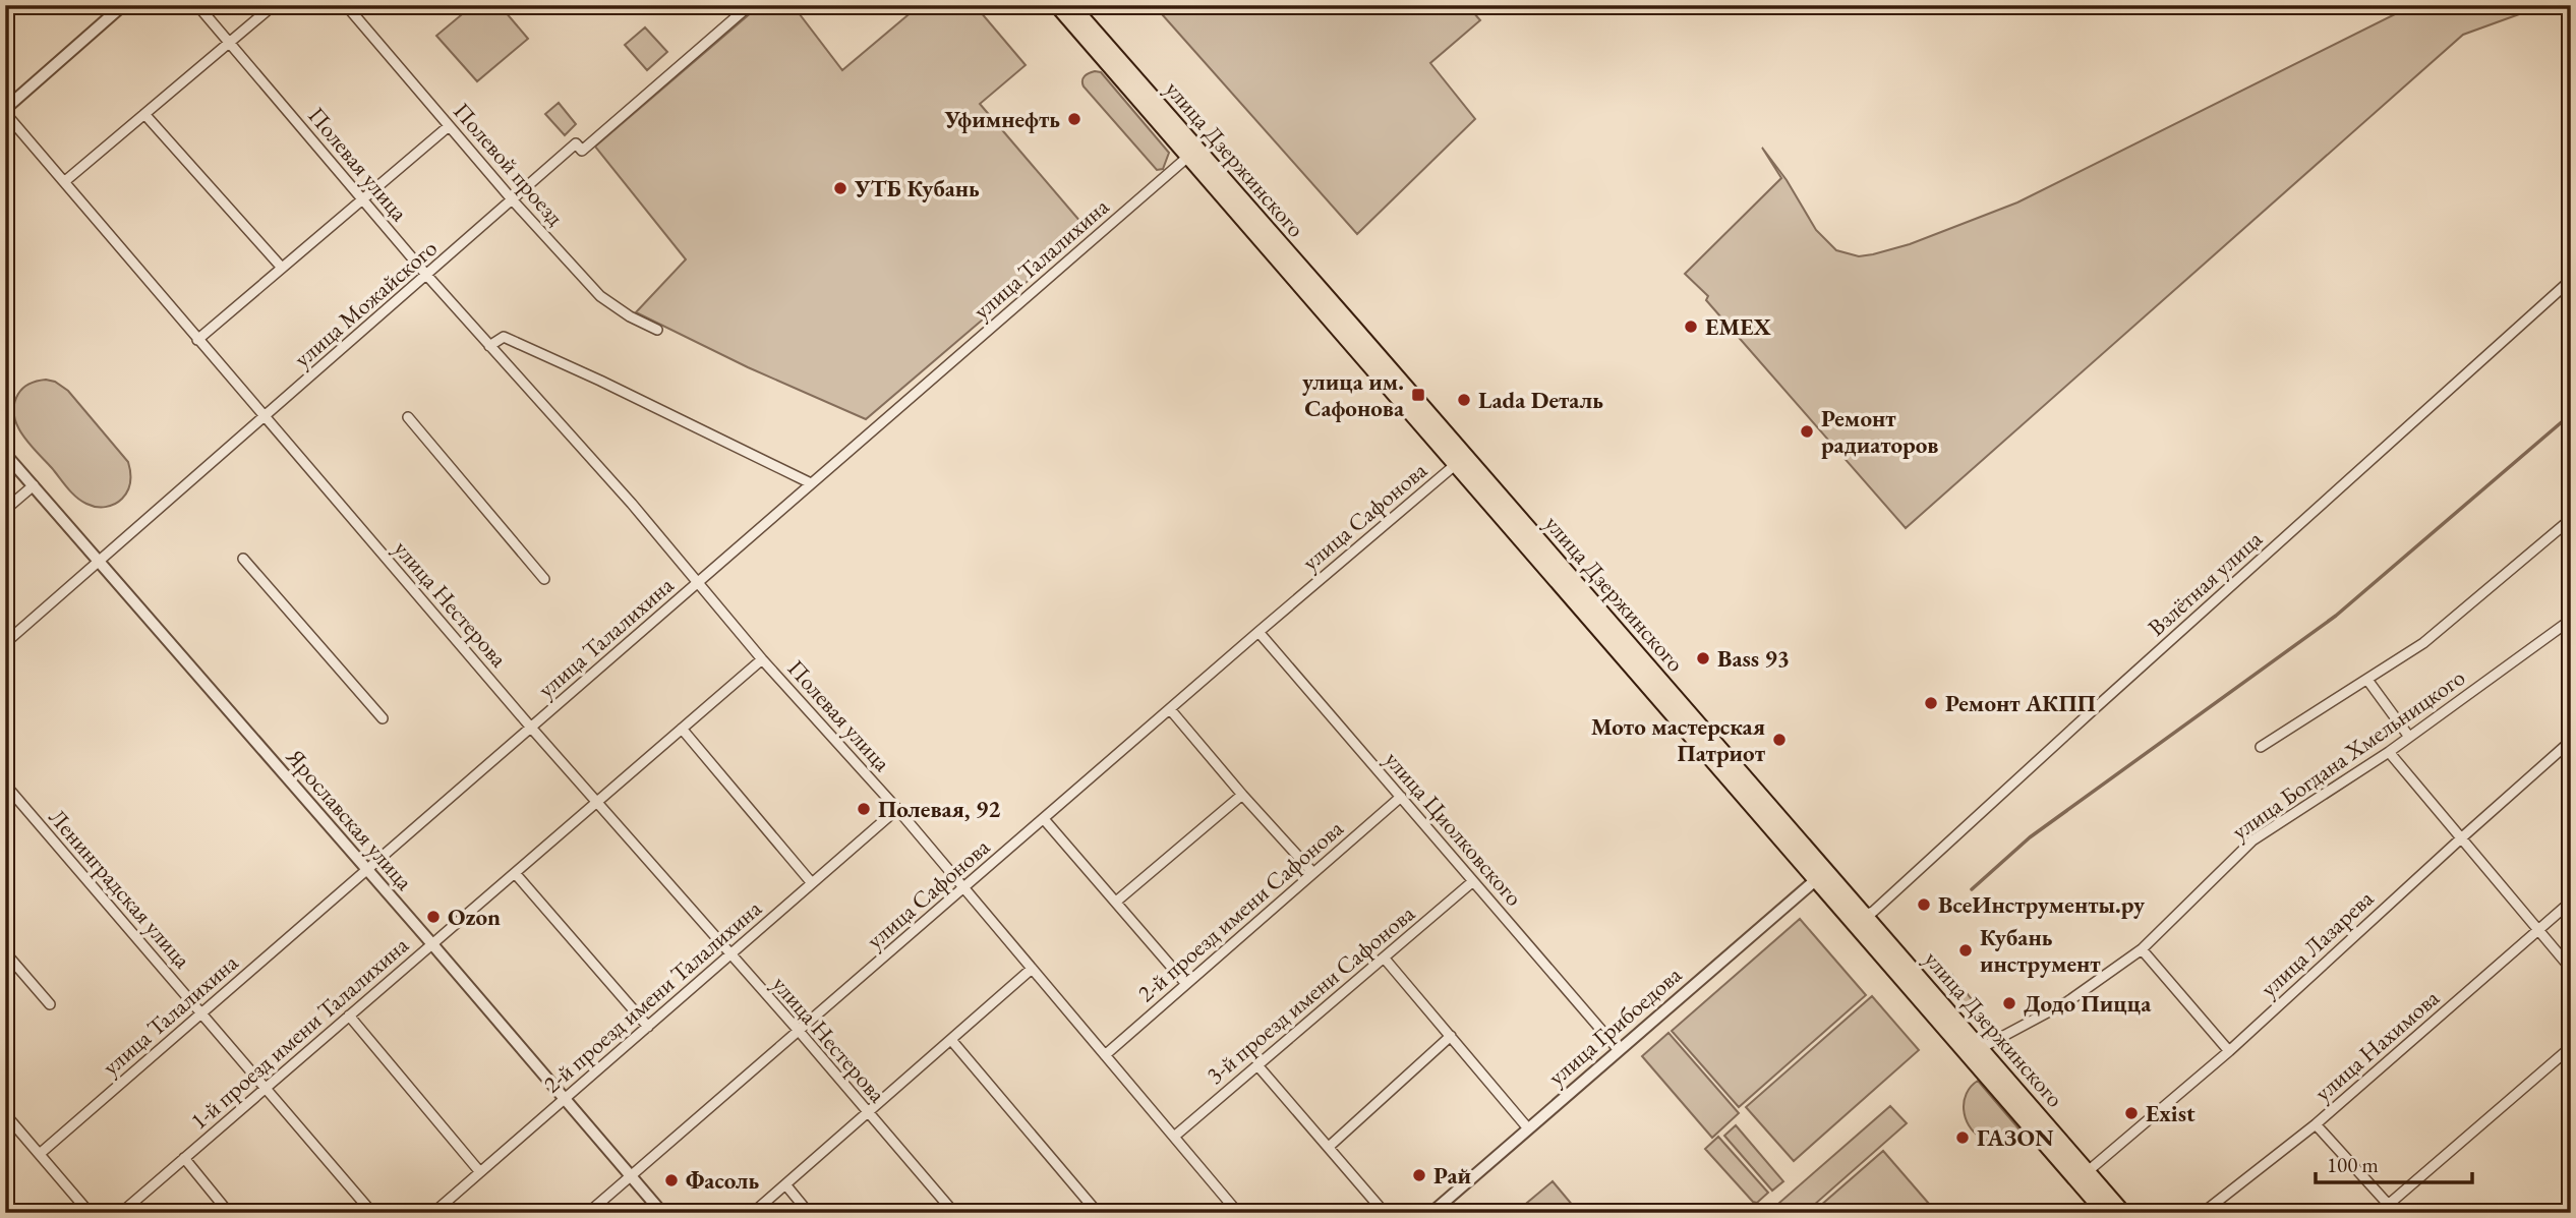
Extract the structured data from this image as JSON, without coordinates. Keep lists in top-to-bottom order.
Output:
{
  "streets": {
    "main road": ["улица Дзержинского"],
    "street": [
      "Полевая улица",
      "Полевой проезд",
      "улица Талалихина",
      "улица Можайского",
      "улица Сафонова",
      "Взлётная улица",
      "улица Нестерова",
      "улица Богдана Хмельницкого",
      "Ярославская улица",
      "улица Циолковского",
      "Ленинградская улица",
      "2-й проезд имени Сафонова",
      "улица Лазарева",
      "3-й проезд имени Сафонова",
      "2-й проезд имени Талалихина",
      "улица Грибоедова",
      "1-й проезд имени Талалихина",
      "улица Нахимова"
    ]
  },
  "crossings": [
    ["улица Дзержинского", "улица Талалихина"],
    ["улица Дзержинского", "улица Сафонова"],
    ["улица Дзержинского", "Взлётная улица"],
    ["улица Дзержинского", "улица Богдана Хмельницкого"],
    ["улица Дзержинского", "улица Лазарева"],
    ["улица Дзержинского", "улица Грибоедова"],
    ["Полевая улица", "улица Талалихина"],
    ["Полевая улица", "улица Можайского"],
    ["Полевая улица", "улица Сафонова"],
    ["Полевая улица", "2-й проезд имени Сафонова"],
    ["Полевая улица", "3-й проезд имени Сафонова"],
    ["Полевая улица", "2-й проезд имени Талалихина"],
    ["Полевая улица", "1-й проезд имени Талалихина"],
    ["Полевой проезд", "улица Можайского"],
    ["улица Талалихина", "улица Нестерова"],
    ["улица Талалихина", "Ярославская улица"],
    ["улица Талалихина", "Ленинградская улица"],
    ["улица Можайского", "улица Нестерова"],
    ["улица Можайского", "Ярославская улица"],
    ["улица Сафонова", "улица Нестерова"],
    ["улица Сафонова", "Ярославская улица"],
    ["улица Сафонова", "улица Циолковского"],
    ["улица Нестерова", "2-й проезд имени Талалихина"],
    ["улица Нестерова", "1-й проезд имени Талалихина"],
    ["Ярославская улица", "2-й проезд имени Талалихина"],
    ["Ярославская улица", "1-й проезд имени Талалихина"],
    ["улица Циолковского", "2-й проезд имени Сафонова"],
    ["улица Циолковского", "3-й проезд имени Сафонова"],
    ["улица Циолковского", "улица Грибоедова"],
    ["Ленинградская улица", "1-й проезд имени Талалихина"]
  ],
  "places": {
    "other": [
      "Уфимнефть",
      "УТБ Кубань",
      "EMEX",
      "Lada Dеталь",
      "Ремонт радиаторов",
      "Bass 93",
      "Ремонт АКПП",
      "Мото мастерская Патриот",
      "Полевая, 92",
      "ВсеИнструменты.ру",
      "Ozon",
      "Кубань инструмент",
      "Додо Пицца",
      "Exist",
      "ГАЗON",
      "Рай",
      "Фасоль"
    ],
    "transit": ["улица им. Сафонова"]
  },
  "scale_bar": "100 m"
}
